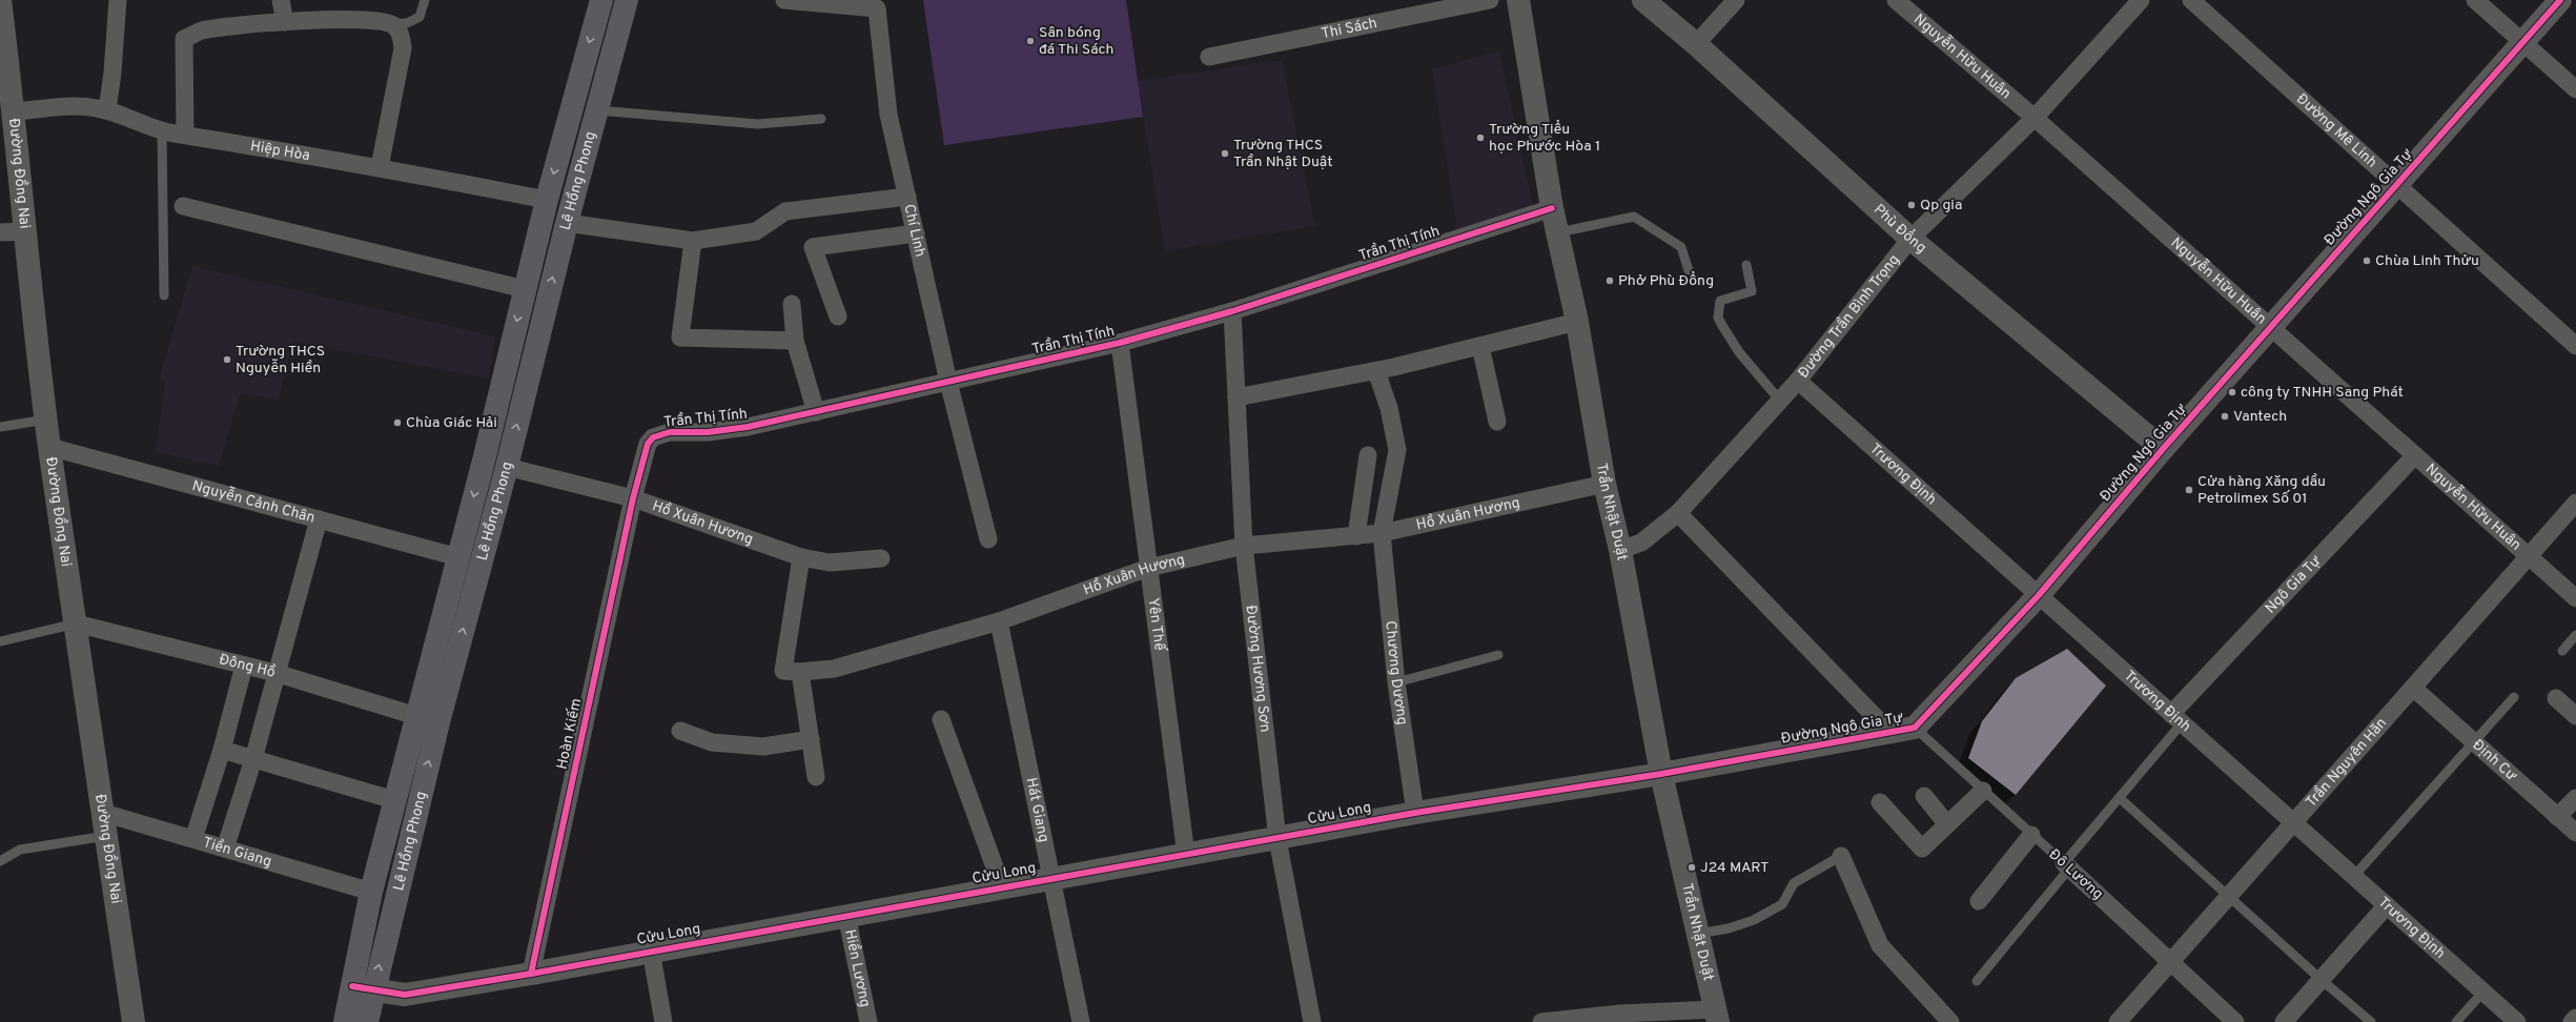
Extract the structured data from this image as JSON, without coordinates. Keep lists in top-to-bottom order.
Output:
{
  "streets": {
    "main road": ["Lê Hồng Phong"],
    "street": [
      "Thi Sách",
      "Nguyễn Hữu Huân",
      "Đường Mê Linh",
      "Hiệp Hòa",
      "Đường Đồng Nai",
      "Đường Ngô Gia Tự",
      "Phù Đổng",
      "Chí Linh",
      "Trần Thị Tính",
      "Đường Trần Bình Trọng",
      "Trương Định",
      "Nguyễn Cảnh Chân",
      "Trần Nhật Duật",
      "Hồ Xuân Hương",
      "Ngô Gia Tự",
      "Yên Thế",
      "Đông Hồ",
      "Đường Hương Sơn",
      "Chương Dương",
      "Hoàn Kiếm",
      "Định Cư",
      "Trần Nguyên Hãn",
      "Hát Giang",
      "Cửu Long",
      "Tiền Giang",
      "Đô Lương",
      "Hiền Lương"
    ]
  },
  "crossings": [
    ["Nguyễn Hữu Huân", "Đường Ngô Gia Tự"],
    ["Nguyễn Hữu Huân", "Đường Trần Bình Trọng"],
    ["Nguyễn Hữu Huân", "Ngô Gia Tự"],
    ["Nguyễn Hữu Huân", "Trần Nguyên Hãn"],
    ["Đường Mê Linh", "Đường Ngô Gia Tự"],
    ["Hiệp Hòa", "Đường Đồng Nai"],
    ["Hiệp Hòa", "Lê Hồng Phong"],
    ["Đường Đồng Nai", "Nguyễn Cảnh Chân"],
    ["Đường Đồng Nai", "Đông Hồ"],
    ["Đường Đồng Nai", "Tiền Giang"],
    ["Lê Hồng Phong", "Nguyễn Cảnh Chân"],
    ["Lê Hồng Phong", "Hồ Xuân Hương"],
    ["Lê Hồng Phong", "Đông Hồ"],
    ["Lê Hồng Phong", "Cửu Long"],
    ["Lê Hồng Phong", "Tiền Giang"],
    ["Đường Ngô Gia Tự", "Phù Đổng"],
    ["Đường Ngô Gia Tự", "Trương Định"],
    ["Đường Ngô Gia Tự", "Trần Nhật Duật"],
    ["Đường Ngô Gia Tự", "Cửu Long"],
    ["Đường Ngô Gia Tự", "Đô Lương"],
    ["Phù Đổng", "Đường Trần Bình Trọng"],
    ["Chí Linh", "Trần Thị Tính"],
    ["Trần Thị Tính", "Trần Nhật Duật"],
    ["Trần Thị Tính", "Hồ Xuân Hương"],
    ["Trần Thị Tính", "Yên Thế"],
    ["Trần Thị Tính", "Đường Hương Sơn"],
    ["Trần Thị Tính", "Hoàn Kiếm"],
    ["Đường Trần Bình Trọng", "Trương Định"],
    ["Đường Trần Bình Trọng", "Trần Nhật Duật"],
    ["Trương Định", "Ngô Gia Tự"],
    ["Trương Định", "Trần Nguyên Hãn"],
    ["Trần Nhật Duật", "Hồ Xuân Hương"],
    ["Trần Nhật Duật", "Cửu Long"],
    ["Hồ Xuân Hương", "Yên Thế"],
    ["Hồ Xuân Hương", "Đường Hương Sơn"],
    ["Hồ Xuân Hương", "Chương Dương"],
    ["Hồ Xuân Hương", "Hoàn Kiếm"],
    ["Hồ Xuân Hương", "Hát Giang"],
    ["Yên Thế", "Cửu Long"],
    ["Đường Hương Sơn", "Cửu Long"],
    ["Chương Dương", "Cửu Long"],
    ["Hoàn Kiếm", "Cửu Long"],
    ["Định Cư", "Trần Nguyên Hãn"],
    ["Trần Nguyên Hãn", "Đô Lương"],
    ["Hát Giang", "Cửu Long"],
    ["Cửu Long", "Hiền Lương"]
  ],
  "places": [
    "Sân bóng đá Thi Sách",
    "Trường Tiểu học Phước Hòa 1",
    "Trường THCS Trần Nhật Duật",
    "Qp gia",
    "Chùa Linh Thửu",
    "Phở Phù Đổng",
    "Trường THCS Nguyễn Hiền",
    "công ty TNHH Sang Phát",
    "Vantech",
    "Chùa Giác Hải",
    "Cửa hàng Xăng dầu Petrolimex Số 01",
    "J24 MART"
  ]
}
